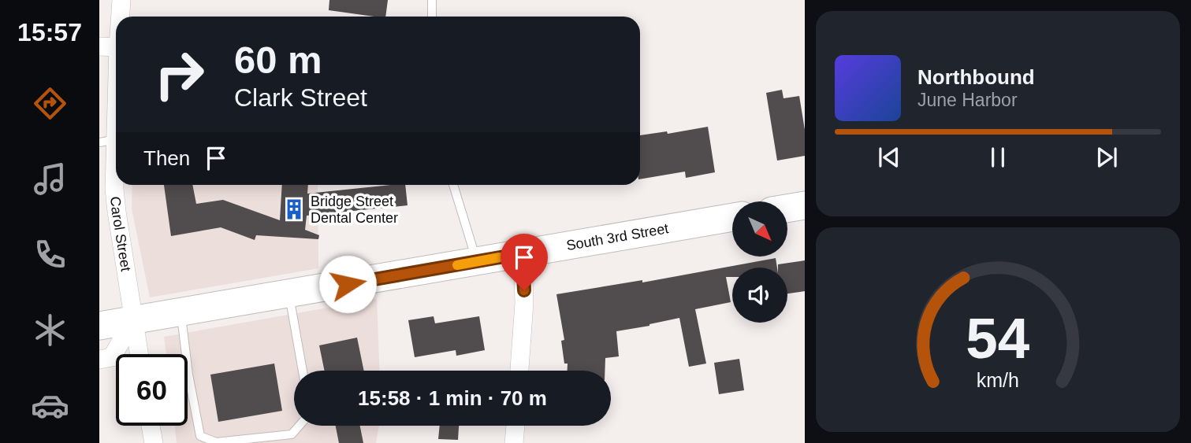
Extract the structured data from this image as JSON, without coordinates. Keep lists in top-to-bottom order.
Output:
{
  "streets": {
    "main road": ["South 3rd Street"],
    "street": ["Carol Street"]
  },
  "crossings": [
    ["Carol Street", "South 3rd Street"]
  ],
  "places": {
    "building": ["Bridge Street Dental Center"]
  },
  "north": "bottom right",
  "page": {
    "tabs": "15:57",
    "turn": ["60 m", "Clark Street"],
    "song": ["Northbound", "June Harbor"],
    "then": "Then",
    "limit": "60",
    "trip": "15:58 · 1 min · 70 m",
    "gauge": ["54", "km/h"]
  }
}
